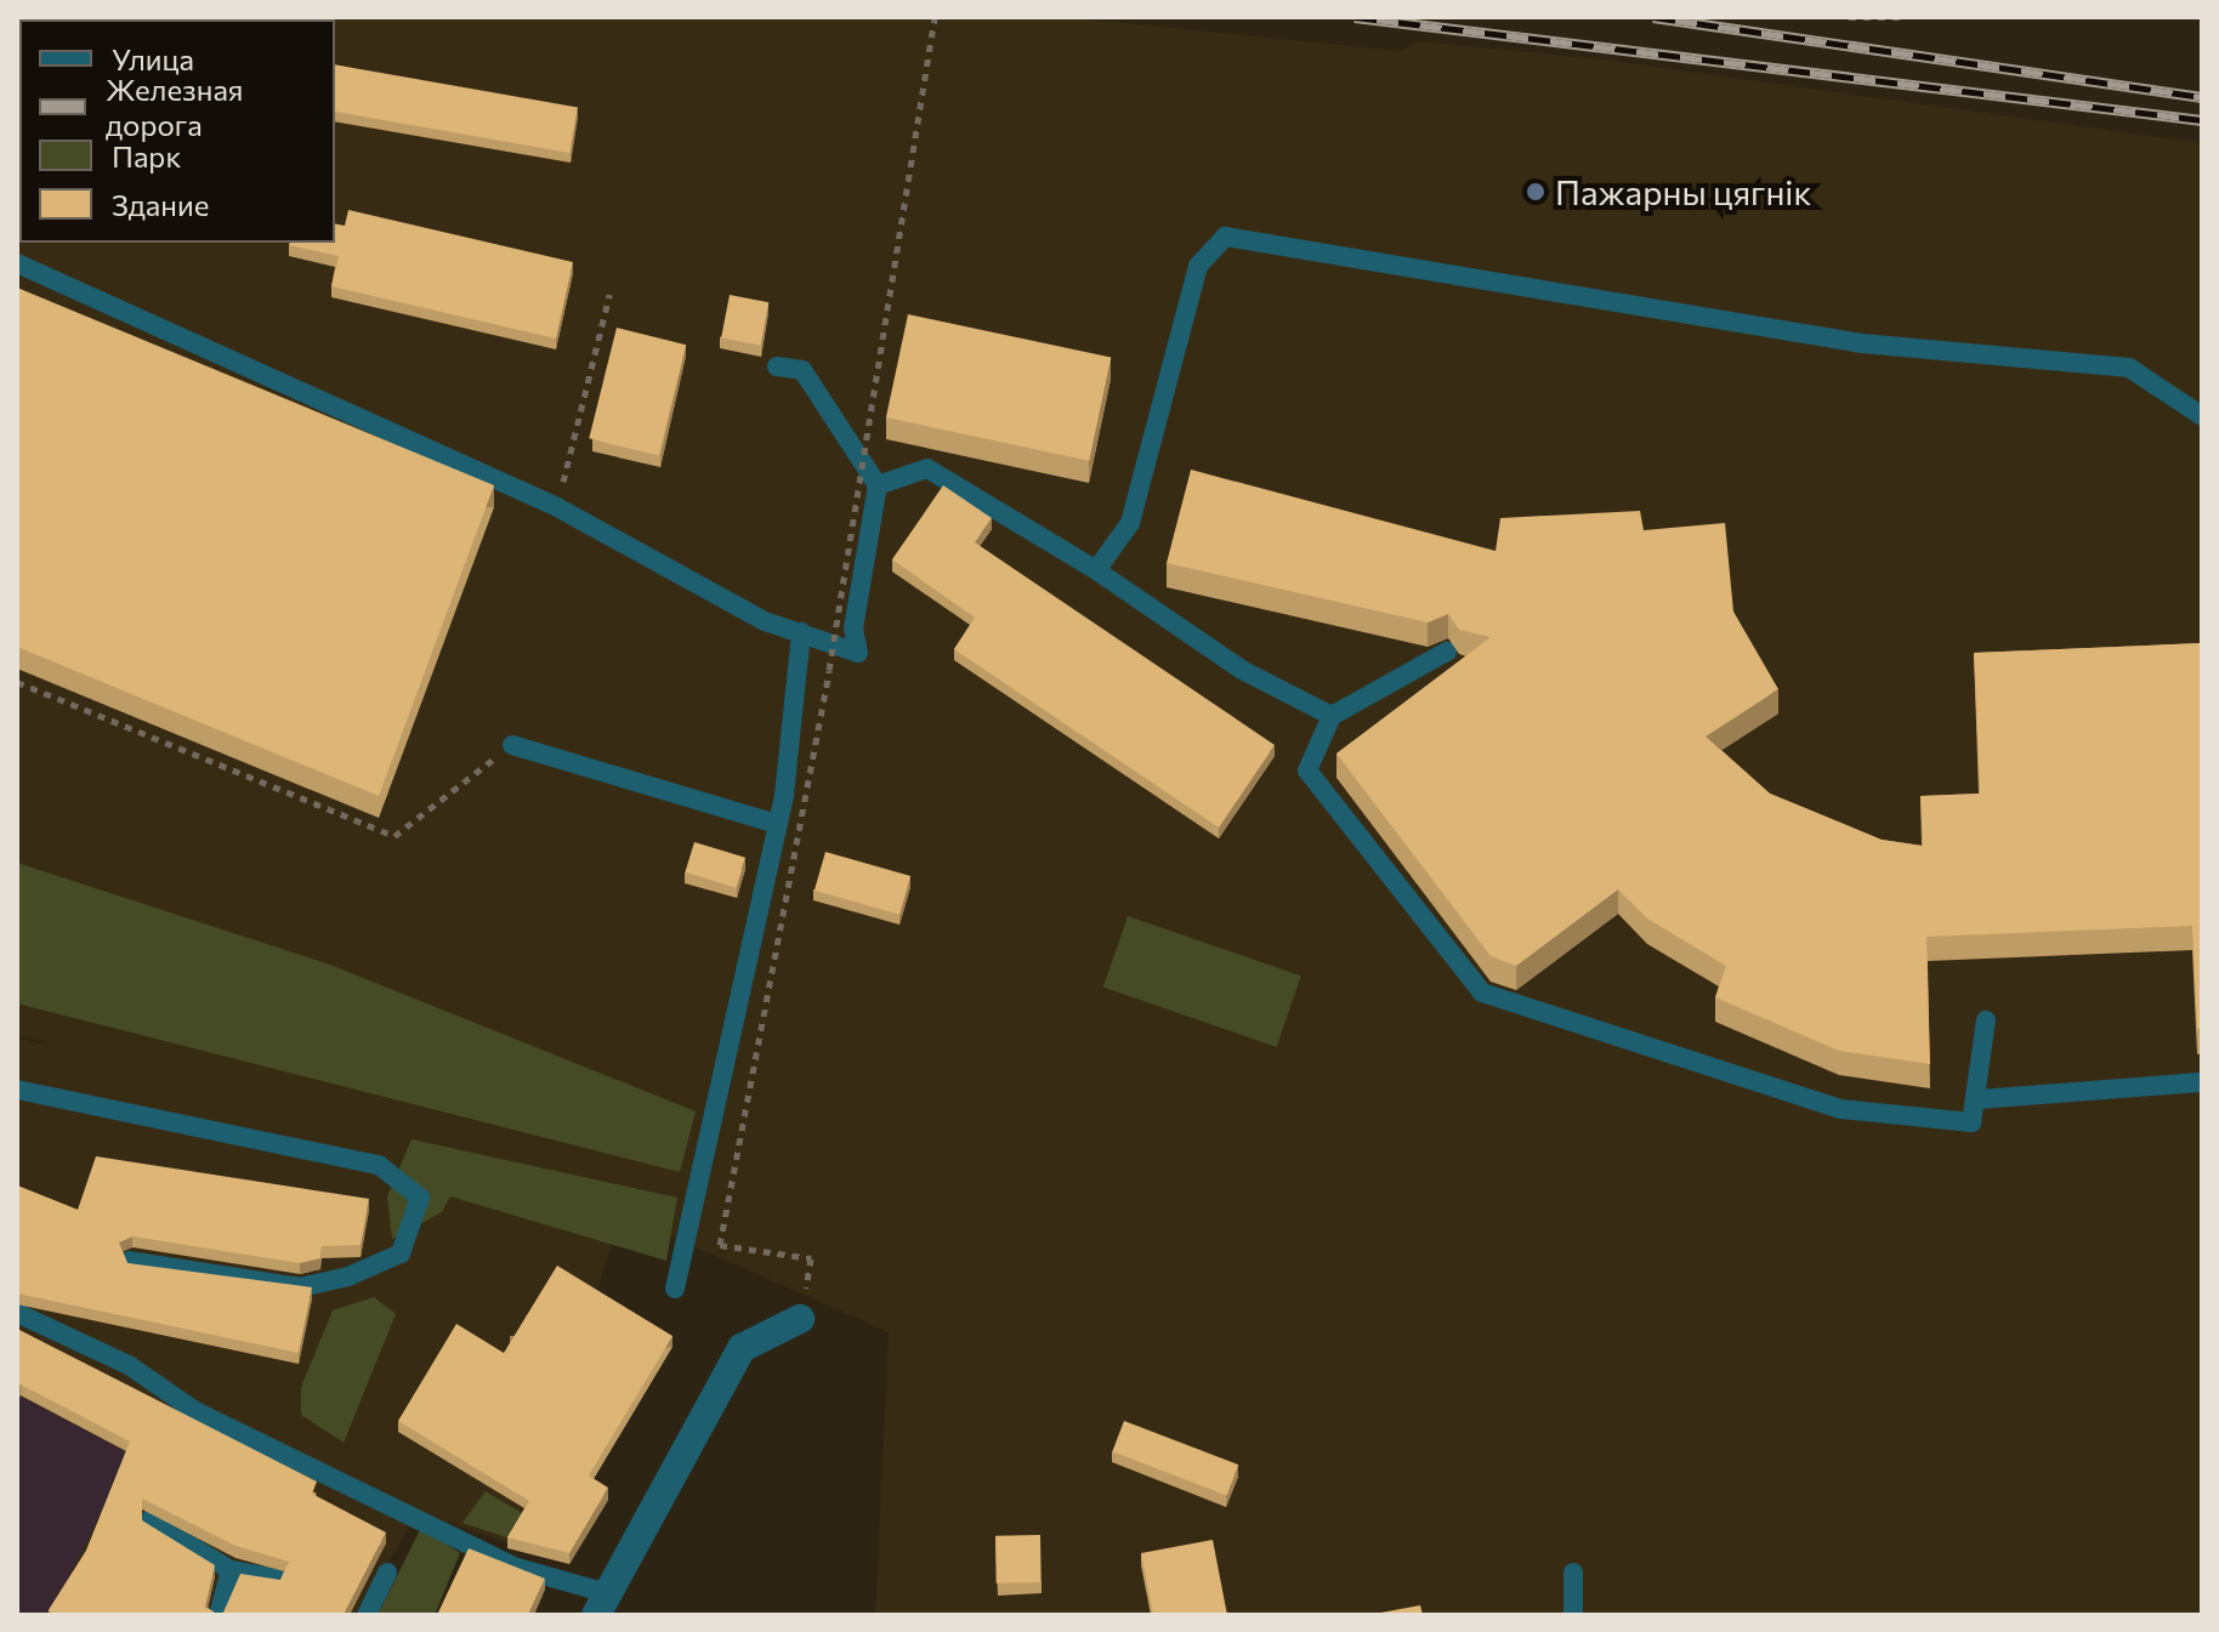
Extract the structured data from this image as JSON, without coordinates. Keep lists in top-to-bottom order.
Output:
{
  "places": ["Пажарны цягнік"],
  "legend": [
    "Улица",
    "Железная дорога",
    "Парк",
    "Здание"
  ]
}
